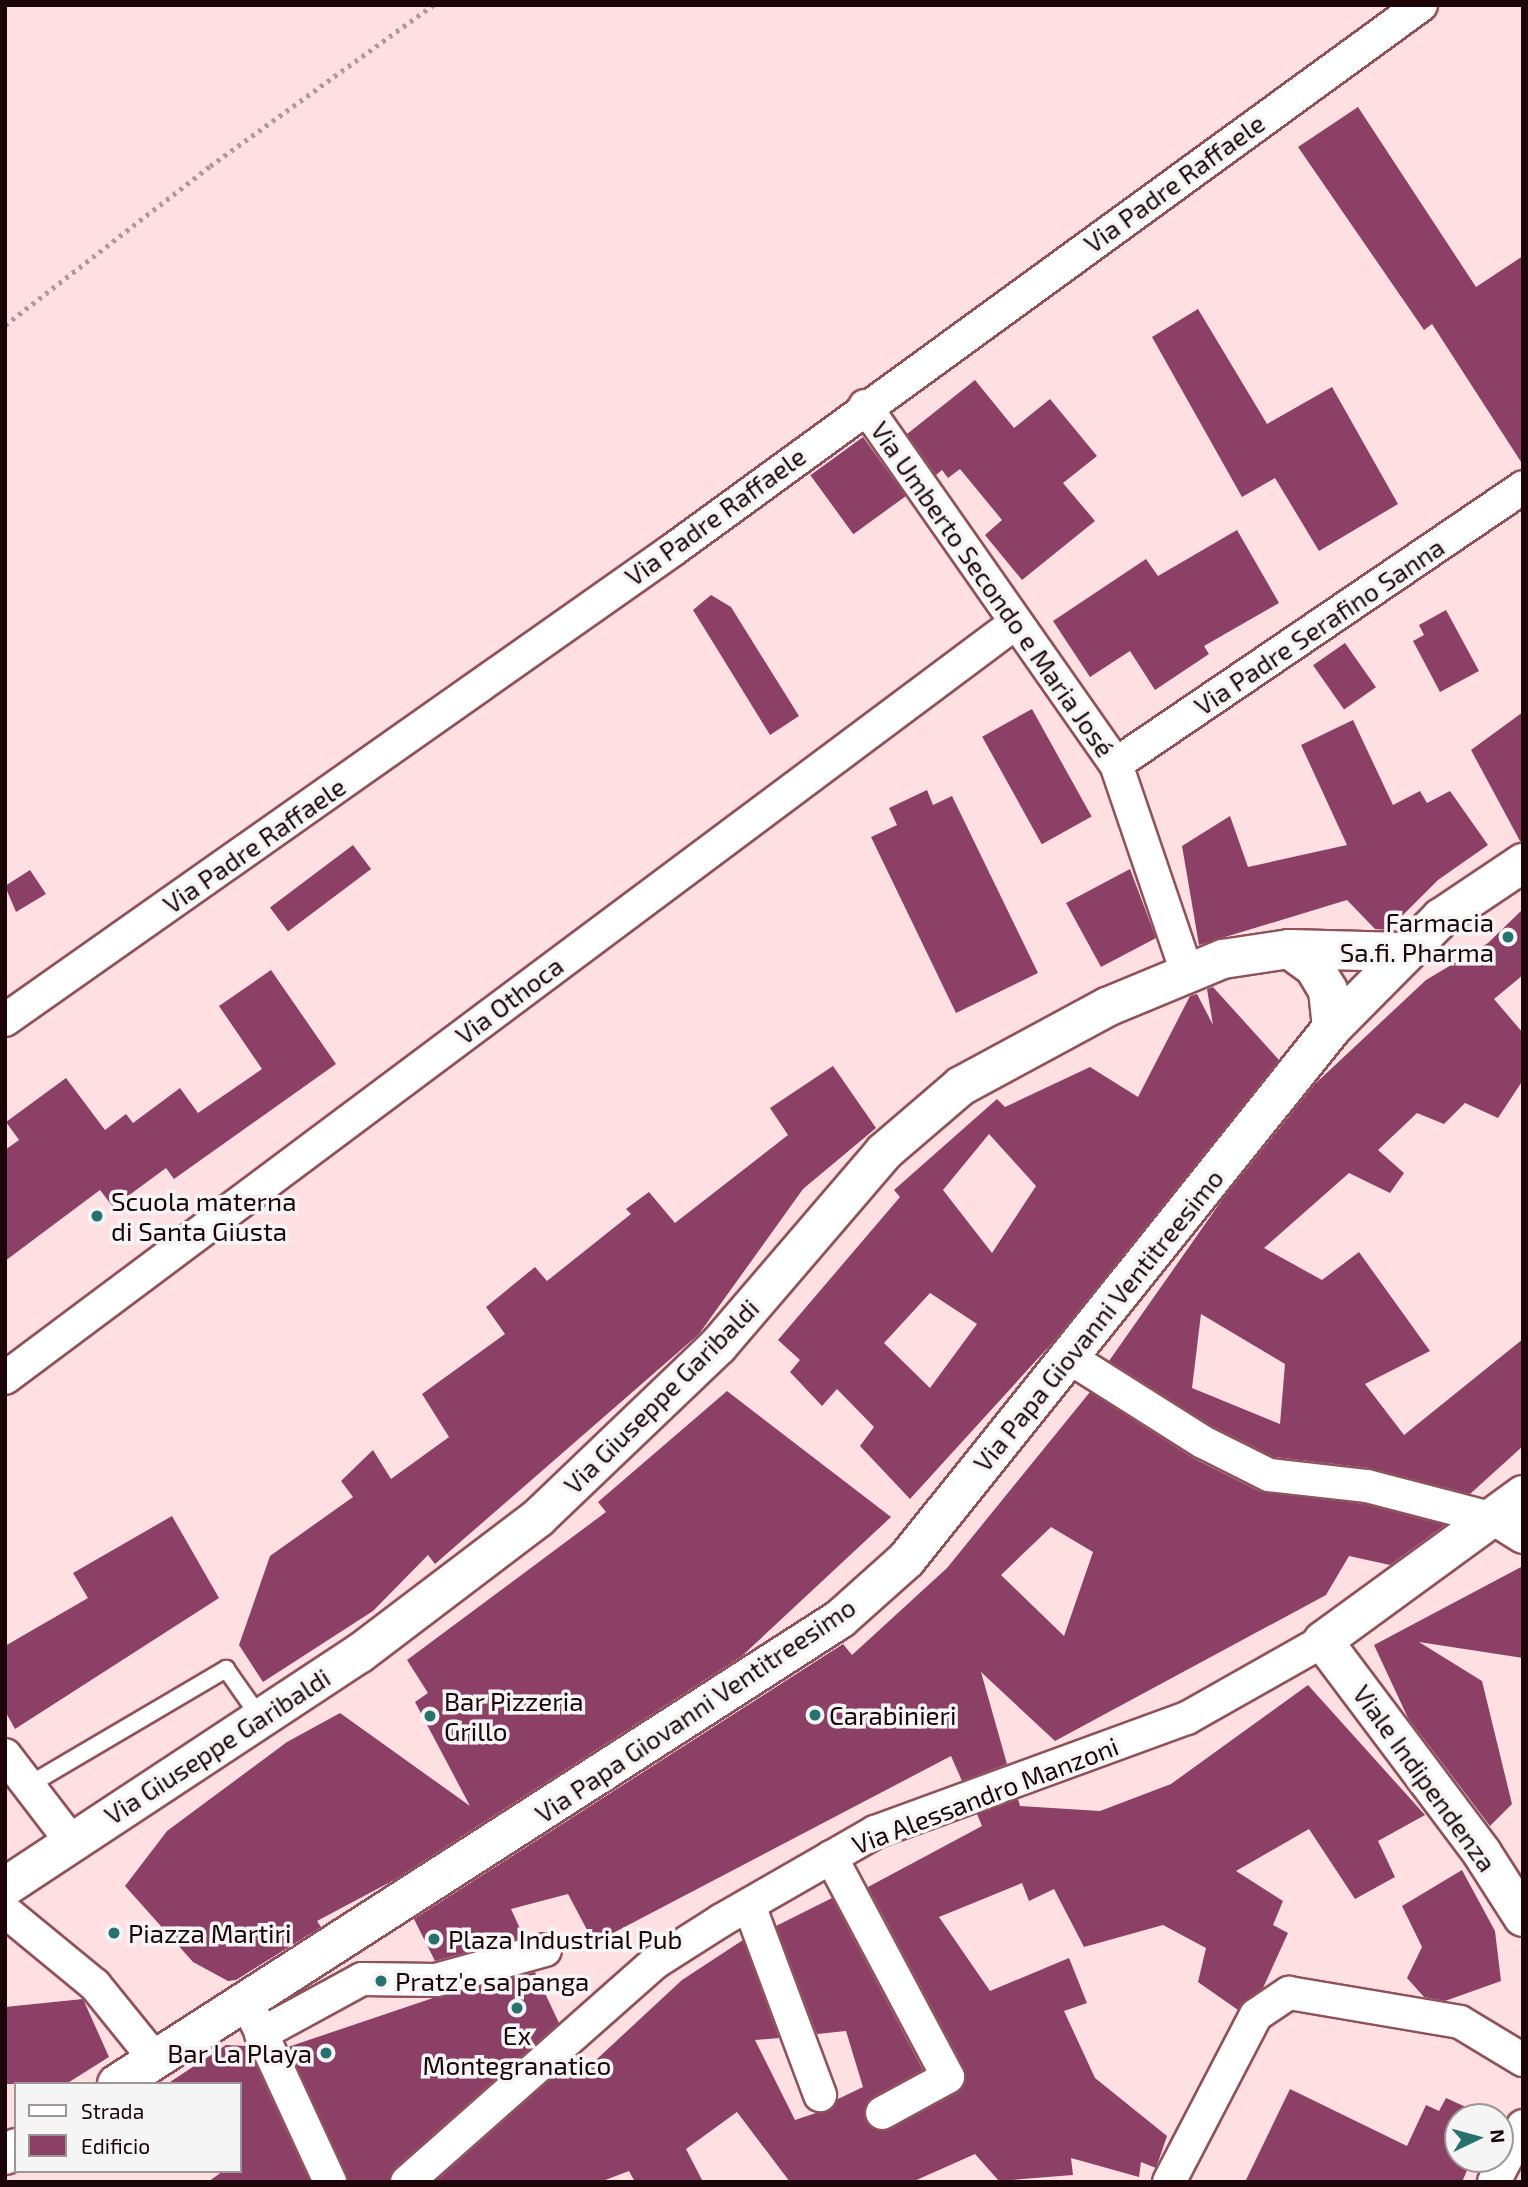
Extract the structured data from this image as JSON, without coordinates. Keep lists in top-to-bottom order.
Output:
{
  "streets": {
    "main road": [
      "Via Papa Giovanni Ventitreesimo",
      "Via Giuseppe Garibaldi",
      "Viale Indipendenza",
      "Via Alessandro Manzoni"
    ],
    "street": [
      "Via Padre Raffaele",
      "Via Umberto Secondo e Maria José",
      "Via Padre Serafino Sanna",
      "Via Othoca"
    ]
  },
  "crossings": [
    ["Via Padre Raffaele", "Via Umberto Secondo e Maria José"],
    ["Via Umberto Secondo e Maria José", "Via Padre Serafino Sanna"],
    ["Via Umberto Secondo e Maria José", "Via Othoca"],
    ["Via Umberto Secondo e Maria José", "Via Giuseppe Garibaldi"],
    ["Via Papa Giovanni Ventitreesimo", "Via Giuseppe Garibaldi"],
    ["Viale Indipendenza", "Via Alessandro Manzoni"]
  ],
  "places": [
    "Farmacia Sa.fi. Pharma",
    "Scuola materna di Santa Giusta",
    "Carabinieri",
    "Bar Pizzeria Grillo",
    "Piazza Martiri",
    "Plaza Industrial Pub",
    "Pratz'e sa panga",
    "Ex Montegranatico",
    "Bar La Playa"
  ],
  "legend": ["Strada", "Edificio"],
  "north": "right"
}
